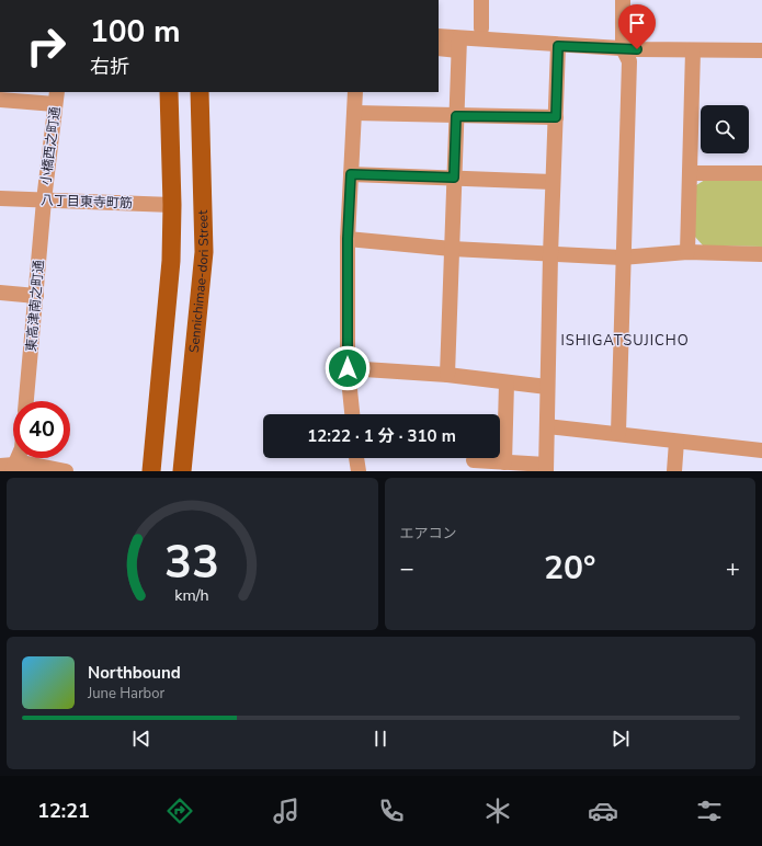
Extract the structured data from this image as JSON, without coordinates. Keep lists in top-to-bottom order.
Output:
{
  "streets": {
    "main road": ["Sennichimae-dori Street"],
    "street": ["小橋西之町通", "八丁目東寺町筋", "東高津南之町通"]
  },
  "crossings": [
    ["小橋西之町通", "八丁目東寺町筋"],
    ["小橋西之町通", "東高津南之町通"],
    ["八丁目東寺町筋", "東高津南之町通"]
  ],
  "districts": ["ISHIGATSUJICHO"],
  "page": {
    "turn": ["100 m", "右折"],
    "limit": "40",
    "trip": "12:22 · 1 分 · 310 m",
    "tile": "エアコン",
    "heat": ["−", "20°", "+"],
    "song": ["Northbound", "June Harbor"],
    "tabs": "12:21",
    "gauge": ["33", "km/h"]
  }
}
